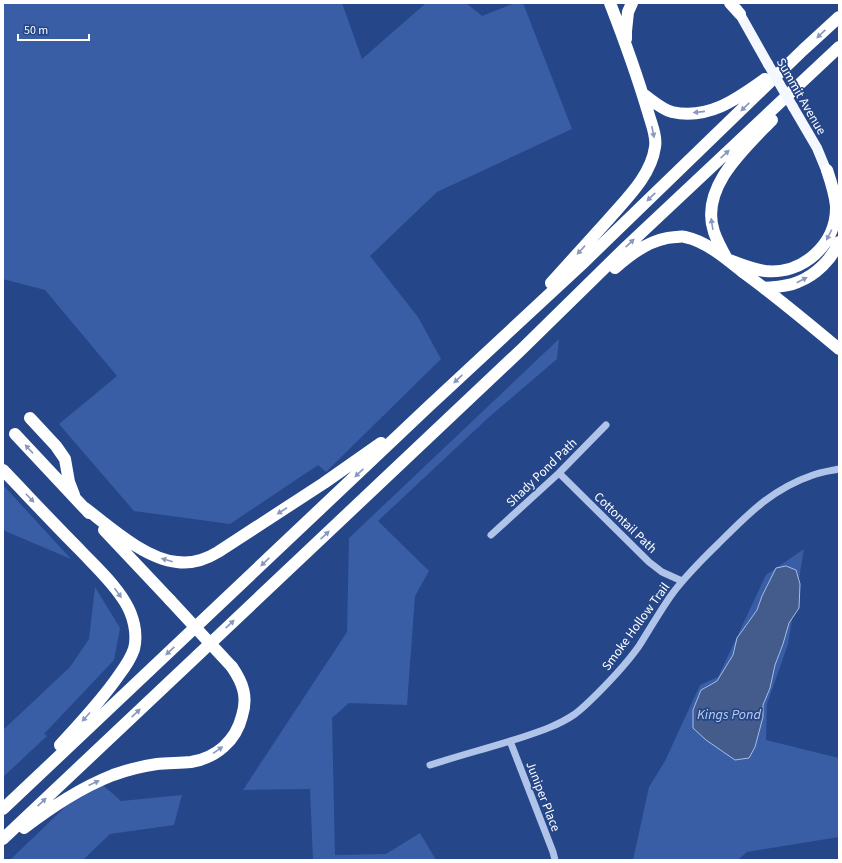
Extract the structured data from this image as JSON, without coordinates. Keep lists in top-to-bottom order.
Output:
{
  "streets": {
    "main road": ["Summit Avenue"],
    "street": [
      "Shady Pond Path",
      "Cottontail Path",
      "Smoke Hollow Trail",
      "Juniper Place"
    ]
  },
  "crossings": [
    ["Shady Pond Path", "Cottontail Path"],
    ["Cottontail Path", "Smoke Hollow Trail"],
    ["Smoke Hollow Trail", "Juniper Place"]
  ],
  "water": ["Kings Pond"],
  "scale_bar": "50 m"
}
